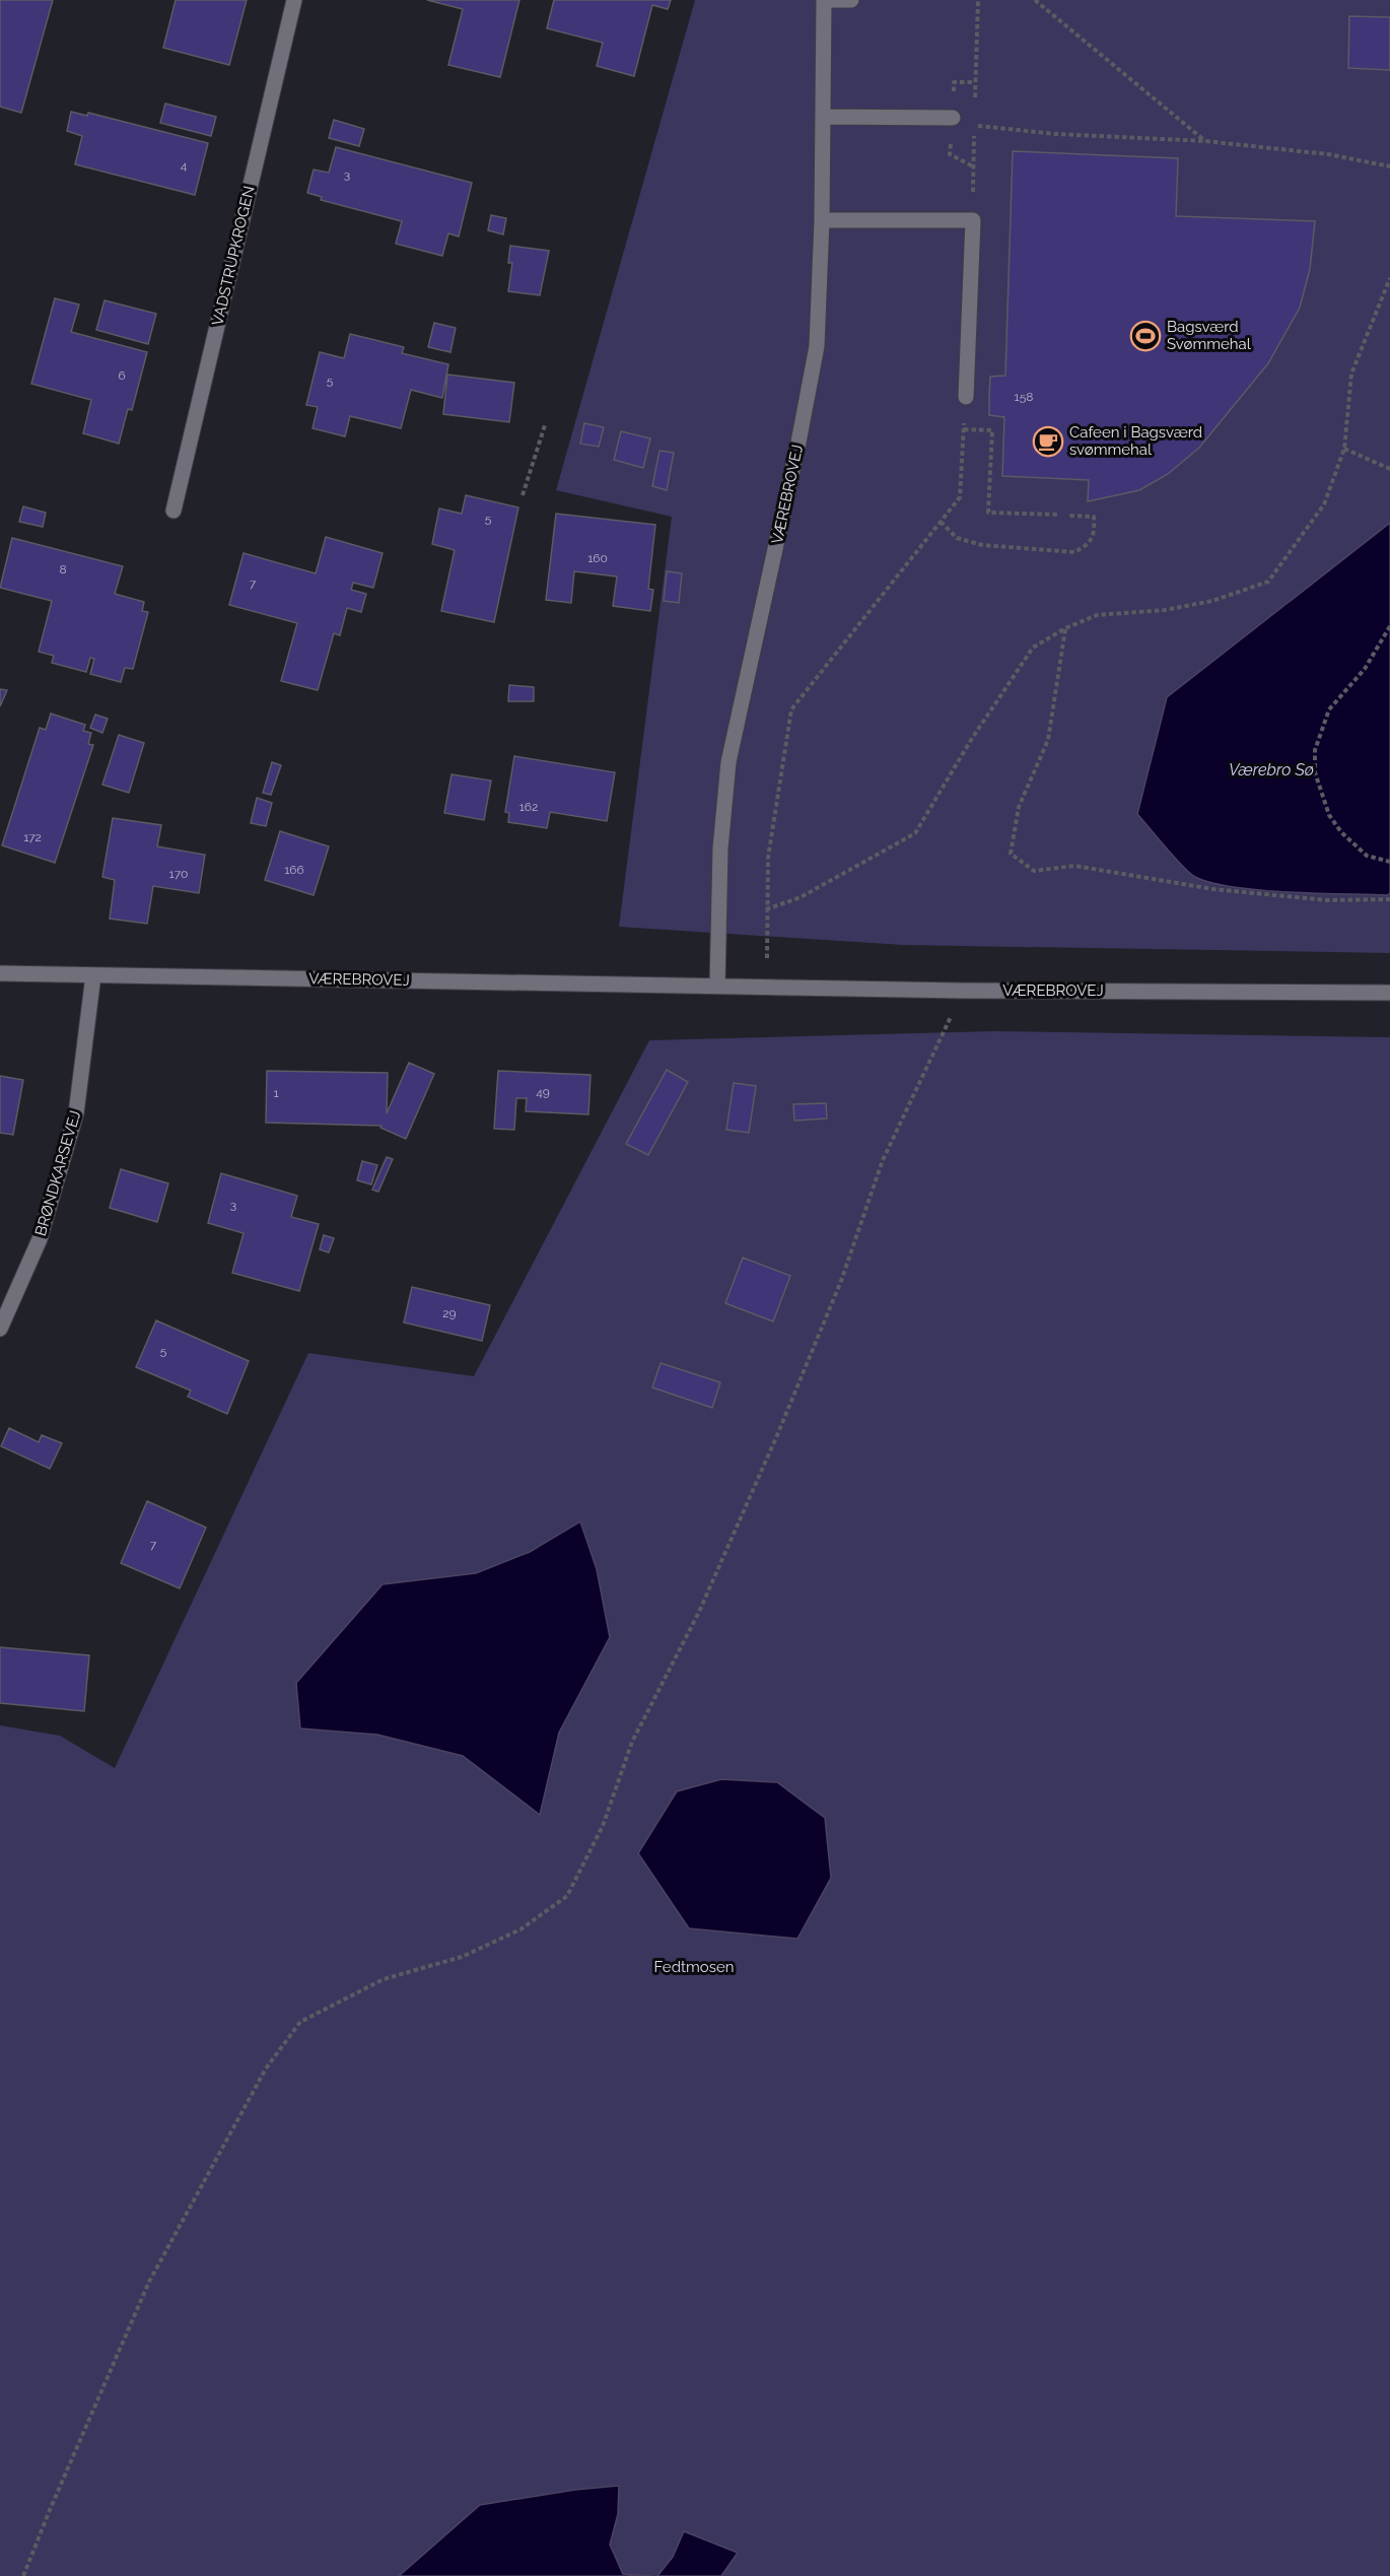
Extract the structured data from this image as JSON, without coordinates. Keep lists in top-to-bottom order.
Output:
{
  "streets": {
    "street": ["VADSTRUPKROGEN", "VÆREBROVEJ", "BRØNDKARSEVEJ"]
  },
  "crossings": [
    ["VÆREBROVEJ", "BRØNDKARSEVEJ"]
  ],
  "water": ["Værebro Sø"],
  "parks": ["Fedtmosen"],
  "places": {
    "sports": ["Bagsværd Svømmehal"],
    "cafe": ["Cafeen i Bagsværd svømmehal"]
  },
  "house_numbers": [
    "4",
    "3",
    "6",
    "5",
    "158",
    "5",
    "160",
    "8",
    "7",
    "162",
    "172",
    "166",
    "170",
    "49",
    "1",
    "3",
    "29",
    "5",
    "7"
  ]
}
